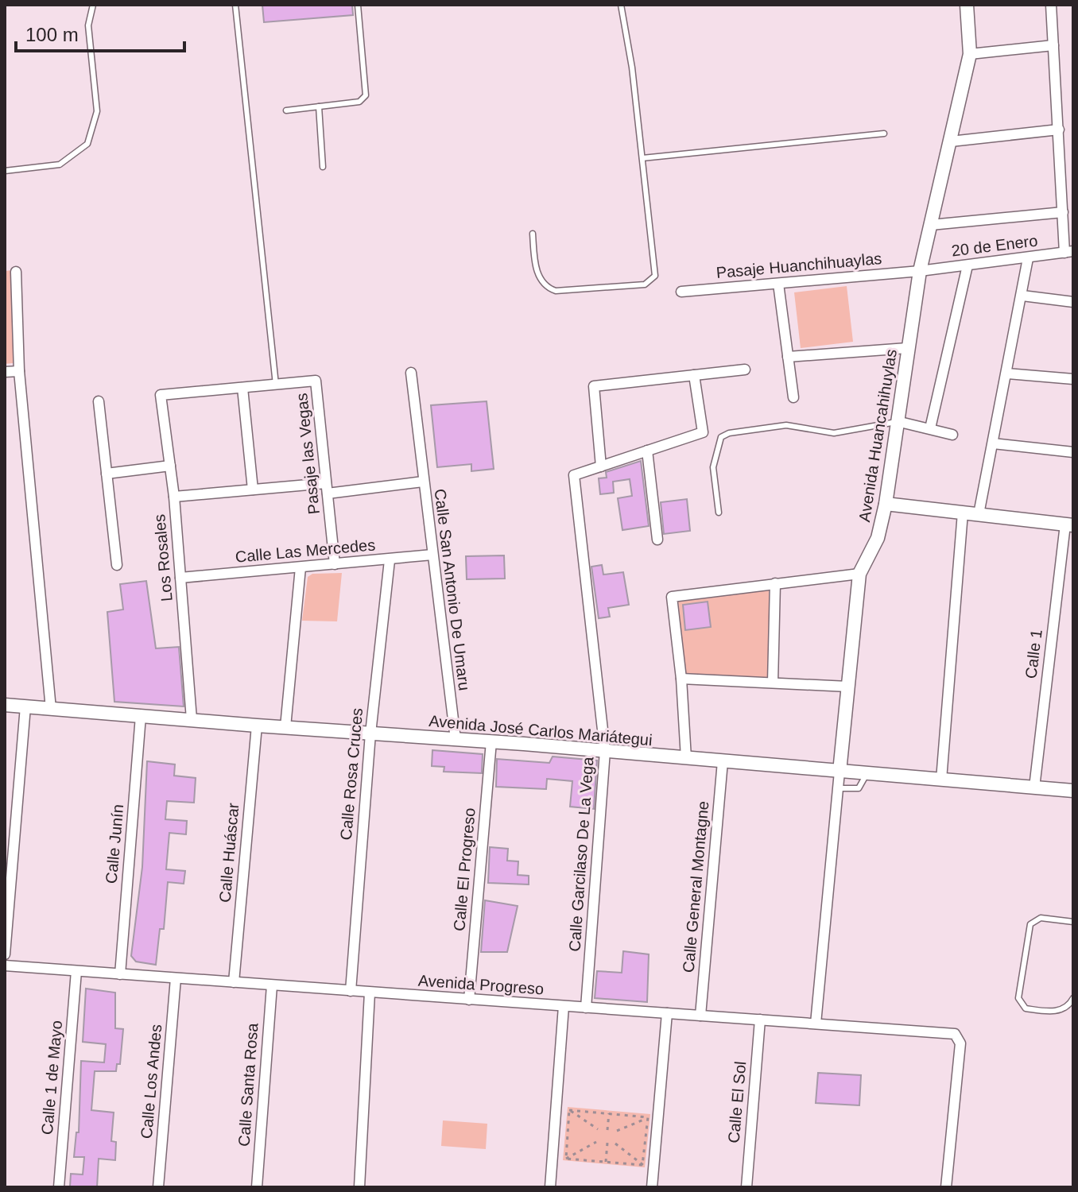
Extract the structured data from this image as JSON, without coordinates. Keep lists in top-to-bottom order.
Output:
{
  "streets": {
    "street": [
      "20 de Enero",
      "Pasaje Huanchihuaylas",
      "Avenida Huancahihuylas",
      "Pasaje las Vegas",
      "Calle Las Mercedes",
      "Los Rosales",
      "Calle San Antonio De Umaru",
      "Calle 1",
      "Avenida José Carlos Mariátegui",
      "Calle Rosa Cruces",
      "Calle Junín",
      "Calle Huáscar",
      "Calle Garcilaso De La Vega",
      "Calle El Progreso",
      "Calle General Montagne",
      "Avenida Progreso",
      "Calle 1 de Mayo",
      "Calle Los Andes",
      "Calle Santa Rosa",
      "Calle El Sol"
    ]
  },
  "crossings": [
    ["20 de Enero", "Pasaje Huanchihuaylas"],
    ["20 de Enero", "Avenida Huancahihuylas"],
    ["Pasaje Huanchihuaylas", "Avenida Huancahihuylas"],
    ["Avenida Huancahihuylas", "Avenida José Carlos Mariátegui"],
    ["Avenida Huancahihuylas", "Avenida Progreso"],
    ["Pasaje las Vegas", "Calle Las Mercedes"],
    ["Pasaje las Vegas", "Los Rosales"],
    ["Calle Las Mercedes", "Los Rosales"],
    ["Calle Las Mercedes", "Calle San Antonio De Umaru"],
    ["Calle Las Mercedes", "Calle Rosa Cruces"],
    ["Los Rosales", "Avenida José Carlos Mariátegui"],
    ["Calle San Antonio De Umaru", "Avenida José Carlos Mariátegui"],
    ["Calle 1", "Avenida José Carlos Mariátegui"],
    ["Avenida José Carlos Mariátegui", "Calle Rosa Cruces"],
    ["Avenida José Carlos Mariátegui", "Calle Junín"],
    ["Avenida José Carlos Mariátegui", "Calle Huáscar"],
    ["Avenida José Carlos Mariátegui", "Calle Garcilaso De La Vega"],
    ["Avenida José Carlos Mariátegui", "Calle El Progreso"],
    ["Avenida José Carlos Mariátegui", "Calle General Montagne"],
    ["Calle Rosa Cruces", "Avenida Progreso"],
    ["Calle Junín", "Avenida Progreso"],
    ["Calle Huáscar", "Avenida Progreso"],
    ["Calle Garcilaso De La Vega", "Avenida Progreso"],
    ["Calle El Progreso", "Avenida Progreso"],
    ["Calle General Montagne", "Avenida Progreso"],
    ["Avenida Progreso", "Calle 1 de Mayo"],
    ["Avenida Progreso", "Calle Los Andes"],
    ["Avenida Progreso", "Calle Santa Rosa"],
    ["Avenida Progreso", "Calle El Sol"]
  ],
  "scale_bar": "100 m"
}
